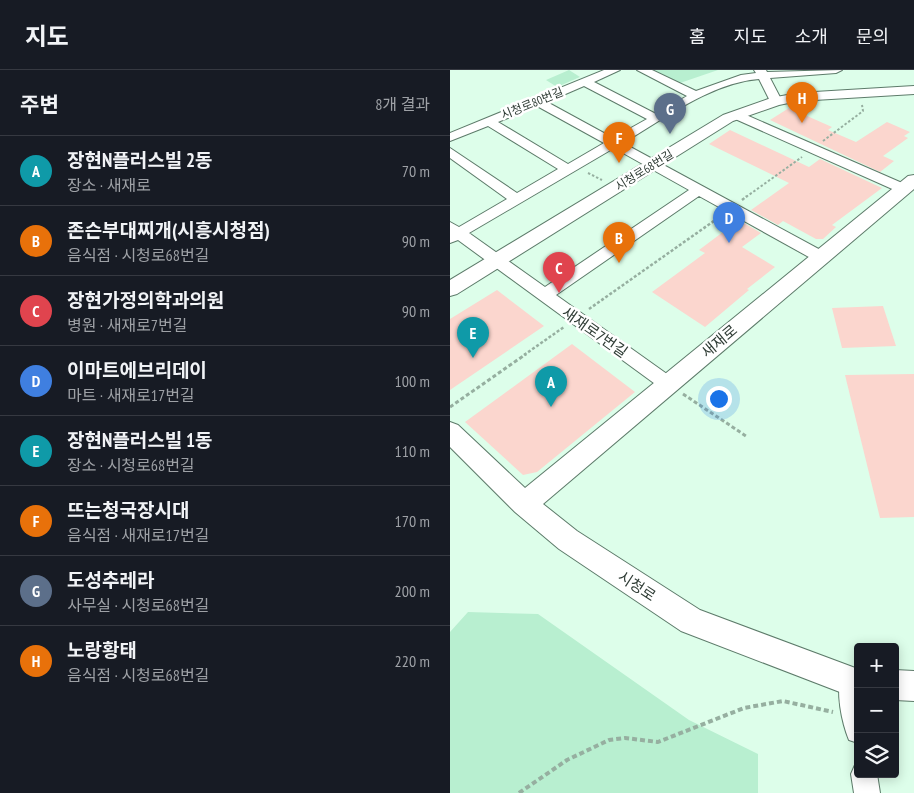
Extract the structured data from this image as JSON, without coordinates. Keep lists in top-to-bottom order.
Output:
{
  "streets": {
    "street": [
      "시청로80번길",
      "시청로68번길",
      "새재로7번길",
      "새재로",
      "시청로"
    ]
  },
  "crossings": [
    ["시청로68번길", "새재로7번길"],
    ["새재로7번길", "새재로"],
    ["새재로", "시청로"]
  ],
  "page": {
    "header": "지도",
    "nav": [
      "홈",
      "지도",
      "소개",
      "문의"
    ],
    "heading": ["주변", "8개 결과"],
    "pins": [
      "H",
      "G",
      "F",
      "D",
      "B",
      "C",
      "E",
      "A"
    ],
    "list": [
      {
        "mark": "A",
        "name": "장현N플러스빌 2동",
        "note": "장소 · 새재로",
        "value": "70 m"
      },
      {
        "mark": "B",
        "name": "존슨부대찌개(시흥시청점)",
        "note": "음식점 · 시청로68번길",
        "value": "90 m"
      },
      {
        "mark": "C",
        "name": "장현가정의학과의원",
        "note": "병원 · 새재로7번길",
        "value": "90 m"
      },
      {
        "mark": "D",
        "name": "이마트에브리데이",
        "note": "마트 · 새재로17번길",
        "value": "100 m"
      },
      {
        "mark": "E",
        "name": "장현N플러스빌 1동",
        "note": "장소 · 시청로68번길",
        "value": "110 m"
      },
      {
        "mark": "F",
        "name": "뜨는청국장시대",
        "note": "음식점 · 새재로17번길",
        "value": "170 m"
      },
      {
        "mark": "G",
        "name": "도성추레라",
        "note": "사무실 · 시청로68번길",
        "value": "200 m"
      },
      {
        "mark": "H",
        "name": "노랑황태",
        "note": "음식점 · 시청로68번길",
        "value": "220 m"
      }
    ],
    "map_buttons": ["+", "−"]
  }
}
